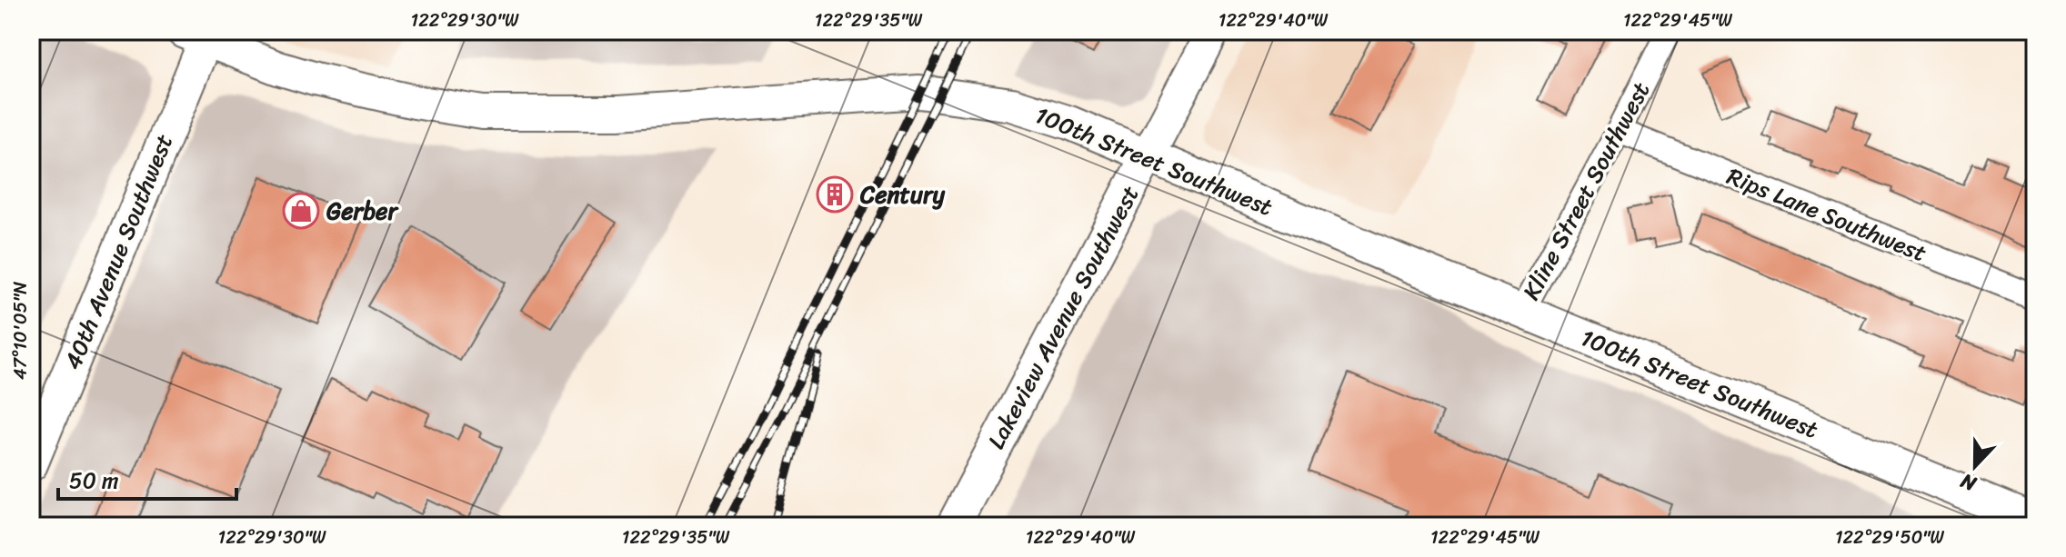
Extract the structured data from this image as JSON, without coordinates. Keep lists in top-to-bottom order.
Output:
{
  "streets": {
    "main road": ["100th Street Southwest", "40th Avenue Southwest", "Lakeview Avenue Southwest"],
    "street": ["Kline Street Southwest", "Rips Lane Southwest"]
  },
  "crossings": [
    ["100th Street Southwest", "Kline Street Southwest"],
    ["100th Street Southwest", "40th Avenue Southwest"],
    ["100th Street Southwest", "Lakeview Avenue Southwest"],
    ["Kline Street Southwest", "Rips Lane Southwest"]
  ],
  "places": {
    "building": ["Century"],
    "shop": ["Gerber"]
  },
  "scale_bar": "50 m",
  "north": "bottom",
  "coordinates": [
    "122°29'30\"W",
    "122°29'35\"W",
    "122°29'40\"W",
    "122°29'45\"W",
    "47°10'05\"N",
    "122°29'50\"W"
  ]
}
